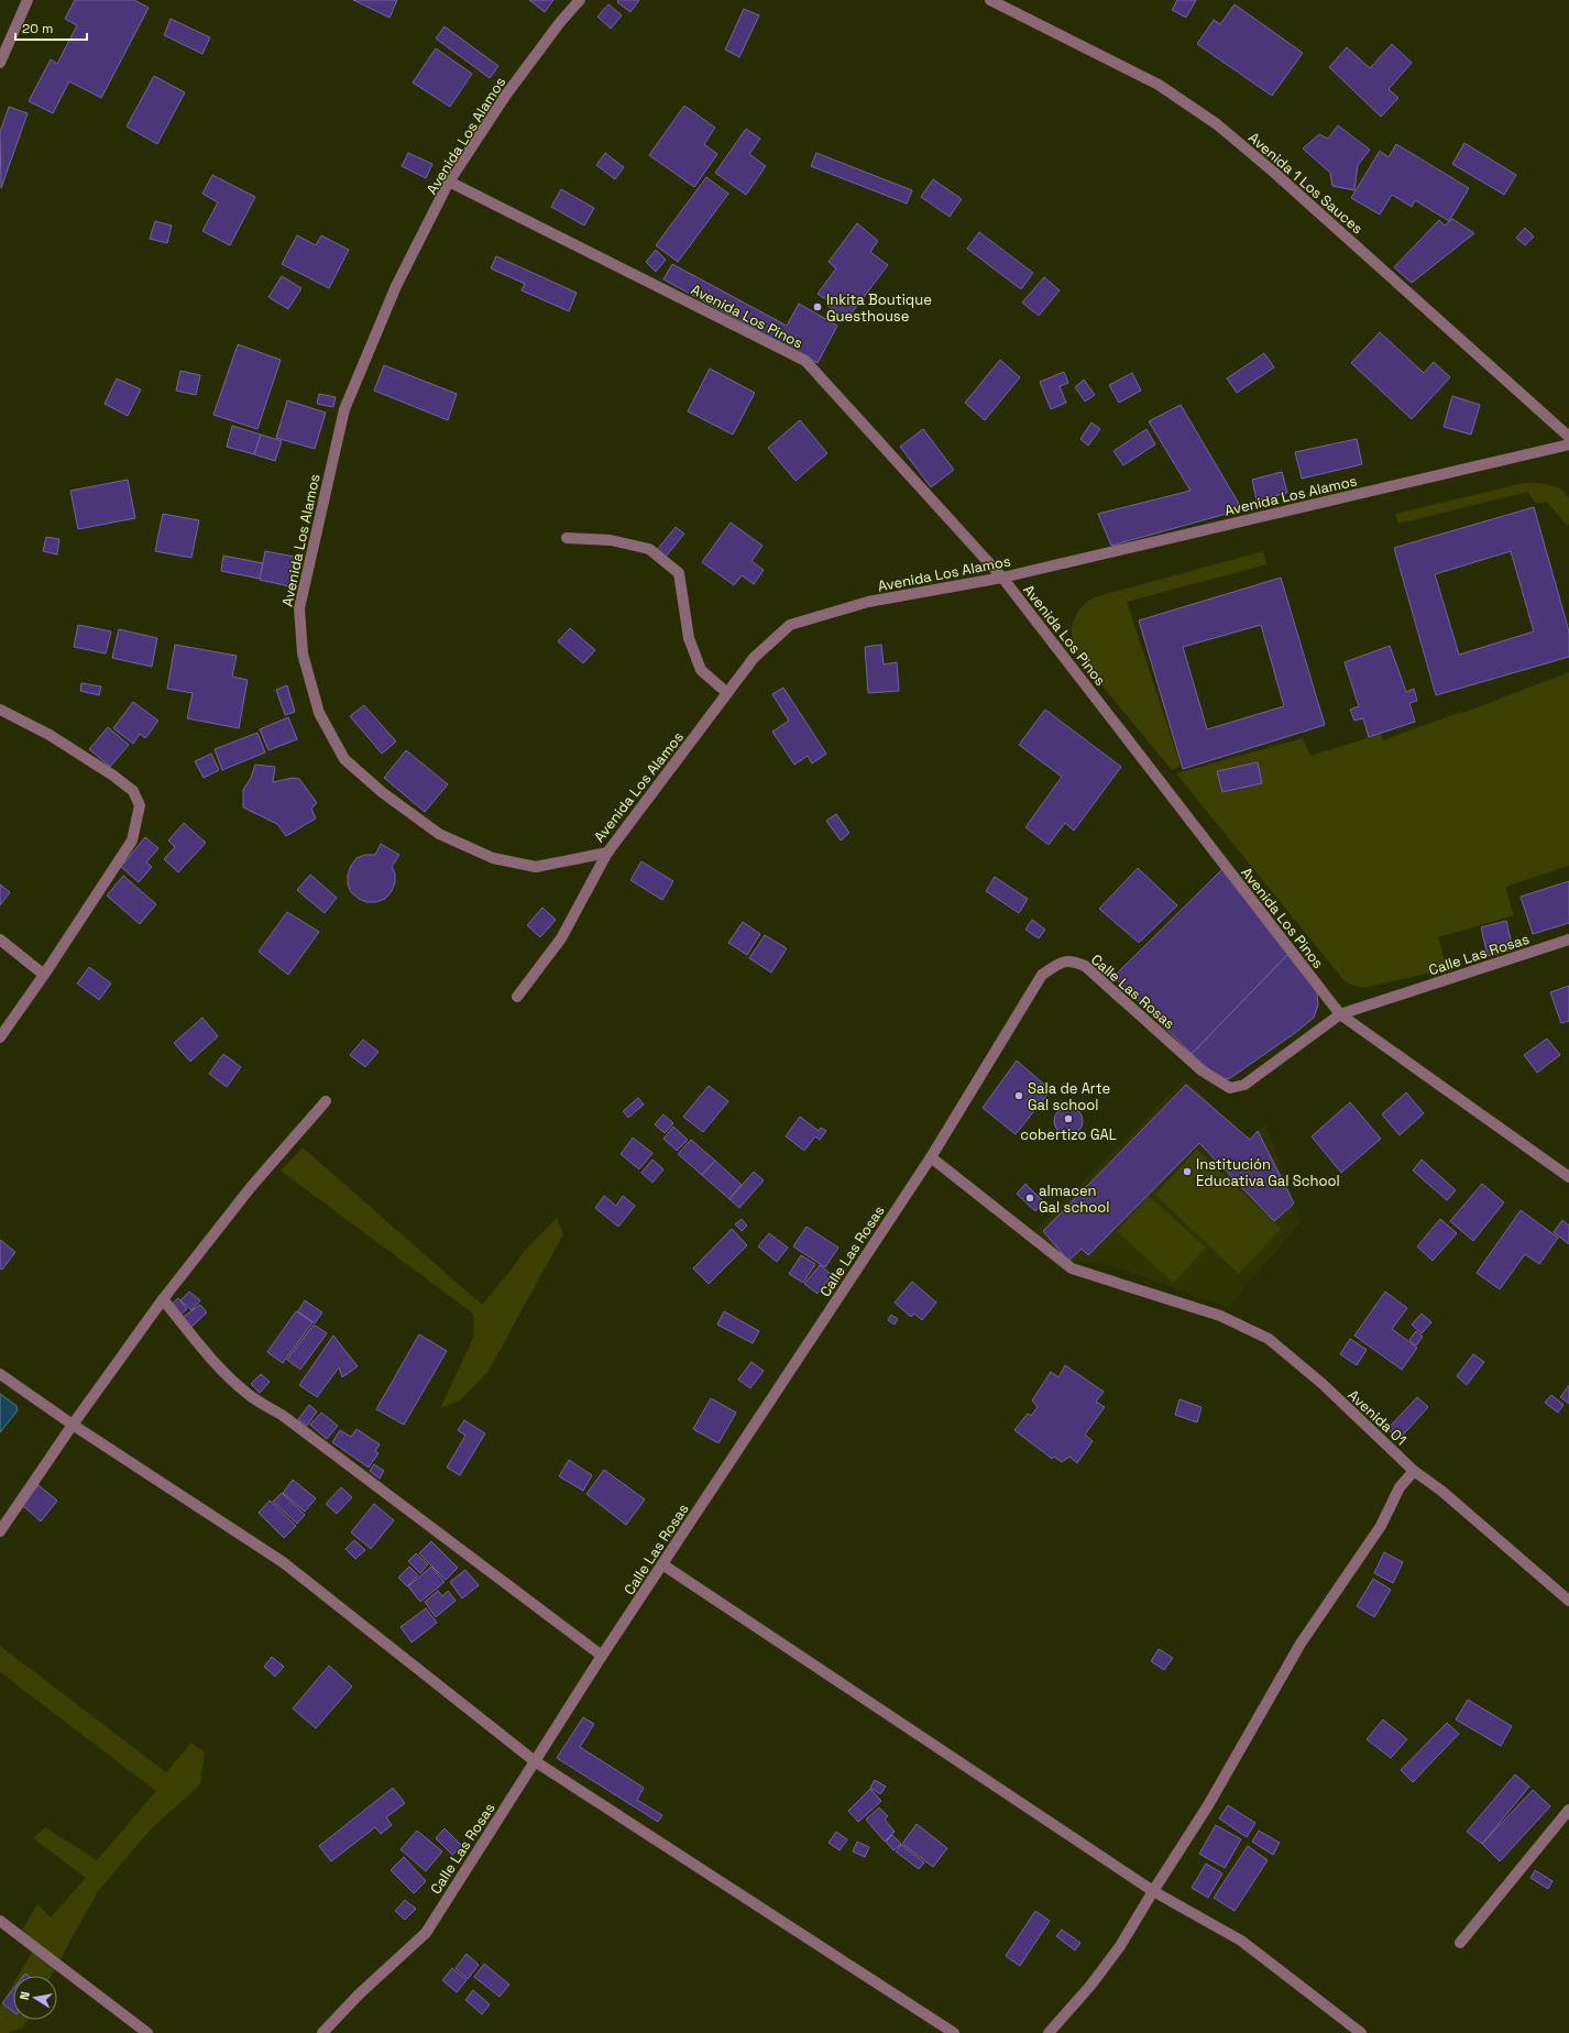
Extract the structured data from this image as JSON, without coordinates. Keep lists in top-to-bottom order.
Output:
{
  "streets": {
    "street": [
      "Avenida Los Alamos",
      "Avenida 1 Los Sauces",
      "Avenida Los Pinos",
      "Calle Las Rosas",
      "Avenida 01"
    ]
  },
  "crossings": [
    ["Avenida Los Alamos", "Avenida Los Pinos"],
    ["Avenida Los Pinos", "Calle Las Rosas"],
    ["Calle Las Rosas", "Avenida 01"]
  ],
  "places": [
    "Inkita Boutique Guesthouse",
    "Sala de Arte Gal school",
    "cobertizo GAL",
    "Institución Educativa Gal School",
    "almacen Gal school"
  ],
  "scale_bar": "20 m",
  "north": "left"
}
